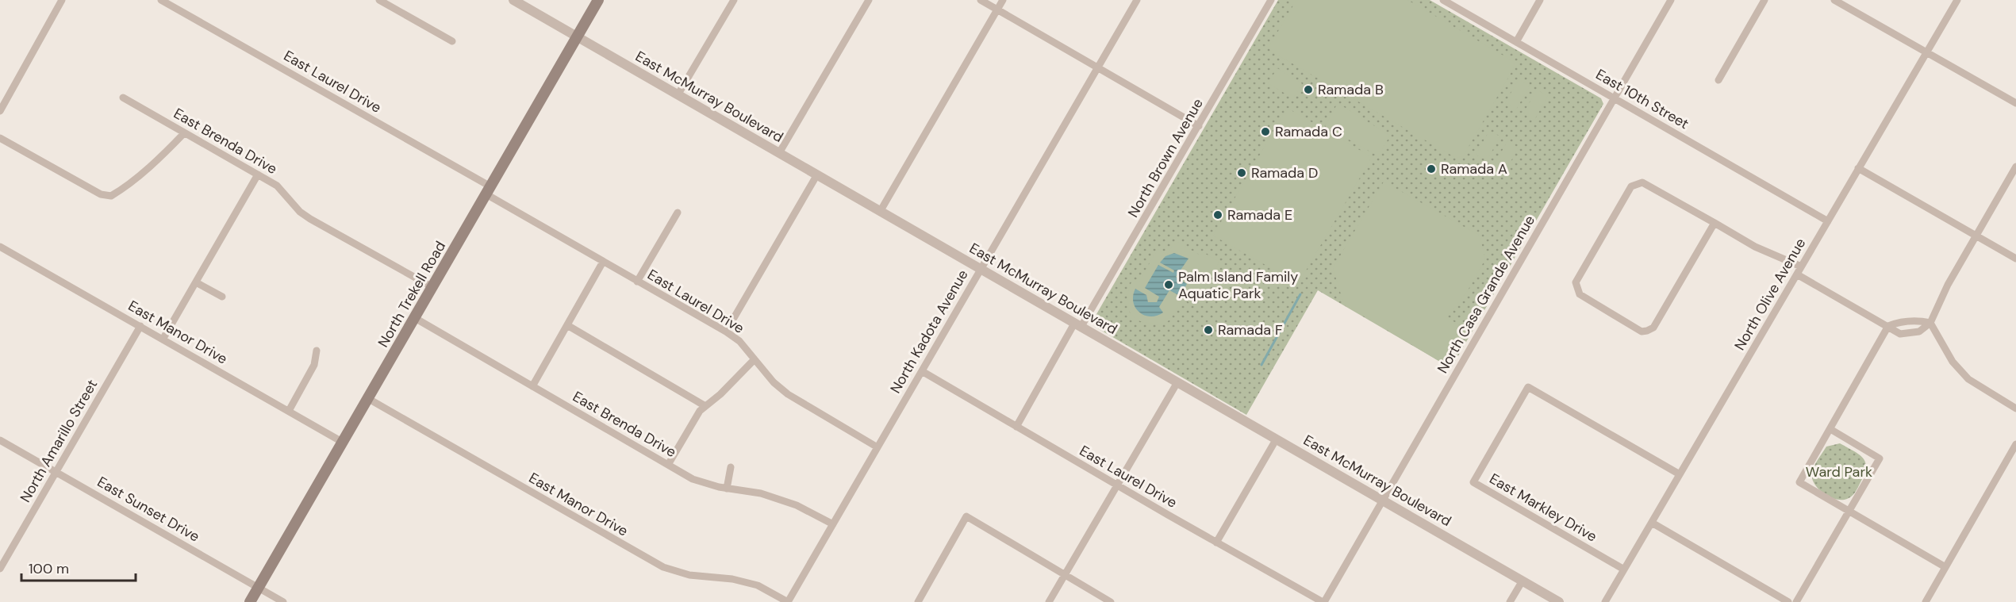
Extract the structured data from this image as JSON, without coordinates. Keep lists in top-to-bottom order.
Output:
{
  "streets": {
    "main road": ["North Trekell Road"],
    "street": [
      "East Laurel Drive",
      "East McMurray Boulevard",
      "East 10th Street",
      "East Brenda Drive",
      "North Brown Avenue",
      "North Casa Grande Avenue",
      "North Olive Avenue",
      "North Kadota Avenue",
      "East Manor Drive",
      "North Amarillo Street",
      "East Markley Drive",
      "East Sunset Drive"
    ]
  },
  "crossings": [
    ["East Laurel Drive", "North Brown Avenue"],
    ["East Laurel Drive", "North Trekell Road"],
    ["East Laurel Drive", "North Casa Grande Avenue"],
    ["East Laurel Drive", "North Kadota Avenue"],
    ["East McMurray Boulevard", "North Brown Avenue"],
    ["East McMurray Boulevard", "North Trekell Road"],
    ["East McMurray Boulevard", "North Casa Grande Avenue"],
    ["East McMurray Boulevard", "North Kadota Avenue"],
    ["East 10th Street", "North Casa Grande Avenue"],
    ["East 10th Street", "North Olive Avenue"],
    ["East Brenda Drive", "North Trekell Road"],
    ["East Brenda Drive", "North Kadota Avenue"],
    ["North Trekell Road", "East Manor Drive"],
    ["North Trekell Road", "East Sunset Drive"],
    ["North Olive Avenue", "East Markley Drive"],
    ["North Kadota Avenue", "East Manor Drive"],
    ["East Manor Drive", "North Amarillo Street"],
    ["North Amarillo Street", "East Sunset Drive"]
  ],
  "parks": ["Ward Park"],
  "places": [
    "Ramada B",
    "Ramada C",
    "Ramada A",
    "Ramada D",
    "Ramada E",
    "Palm Island Family Aquatic Park",
    "Ramada F"
  ],
  "scale_bar": "100 m"
}
